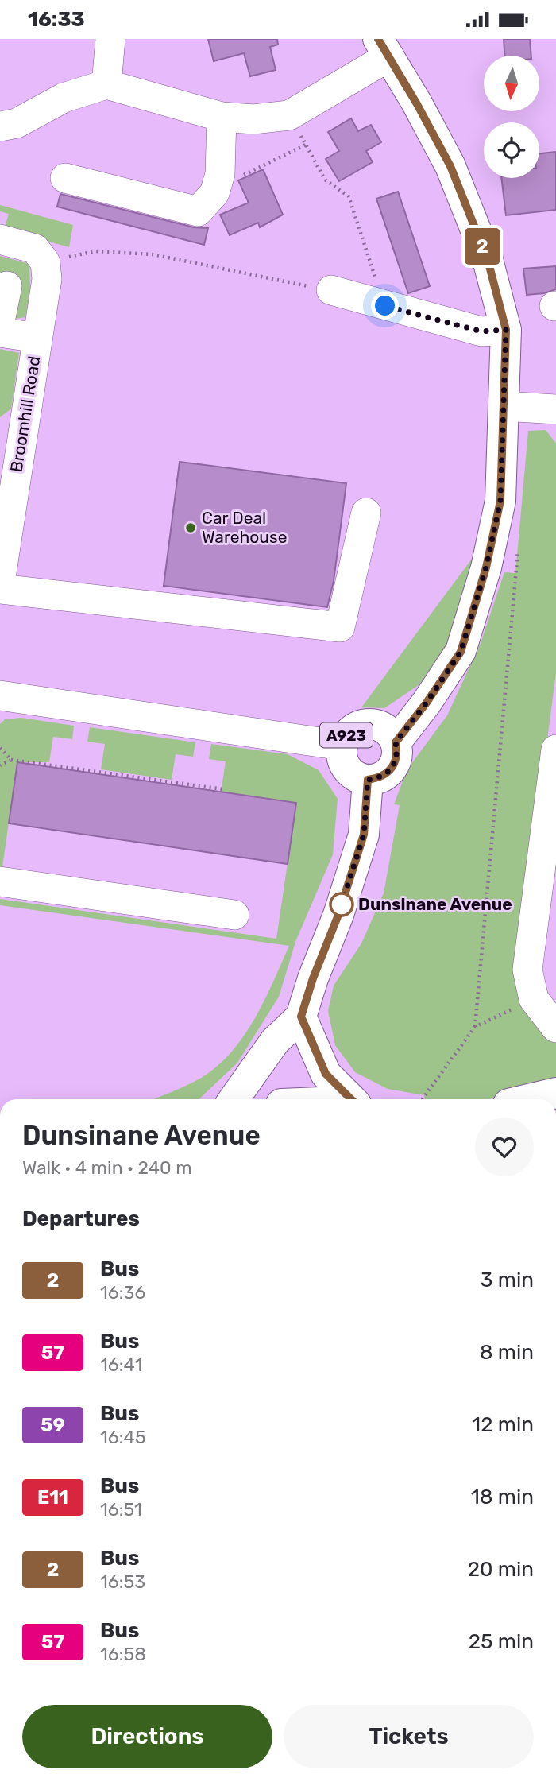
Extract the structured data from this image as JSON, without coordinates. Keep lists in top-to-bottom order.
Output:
{
  "streets": {
    "main road": ["A923"],
    "street": ["Broomhill Road"]
  },
  "places": ["Car Deal Warehouse", "Dunsinane Avenue"],
  "lines": ["bus line 2"],
  "north": "bottom",
  "page": {
    "status": "16:33",
    "on_map": "2",
    "heading": [
      ["Dunsinane Avenue", "Walk · 4 min · 240 m"],
      "Departures"
    ],
    "list": [
      {
        "mark": "2",
        "name": "Bus",
        "note": "16:36",
        "value": "3 min"
      },
      {
        "mark": "57",
        "name": "Bus",
        "note": "16:41",
        "value": "8 min"
      },
      {
        "mark": "59",
        "name": "Bus",
        "note": "16:45",
        "value": "12 min"
      },
      {
        "mark": "E11",
        "name": "Bus",
        "note": "16:51",
        "value": "18 min"
      },
      {
        "mark": "2",
        "name": "Bus",
        "note": "16:53",
        "value": "20 min"
      },
      {
        "mark": "57",
        "name": "Bus",
        "note": "16:58",
        "value": "25 min"
      }
    ],
    "buttons": ["Directions", "Tickets"]
  }
}
